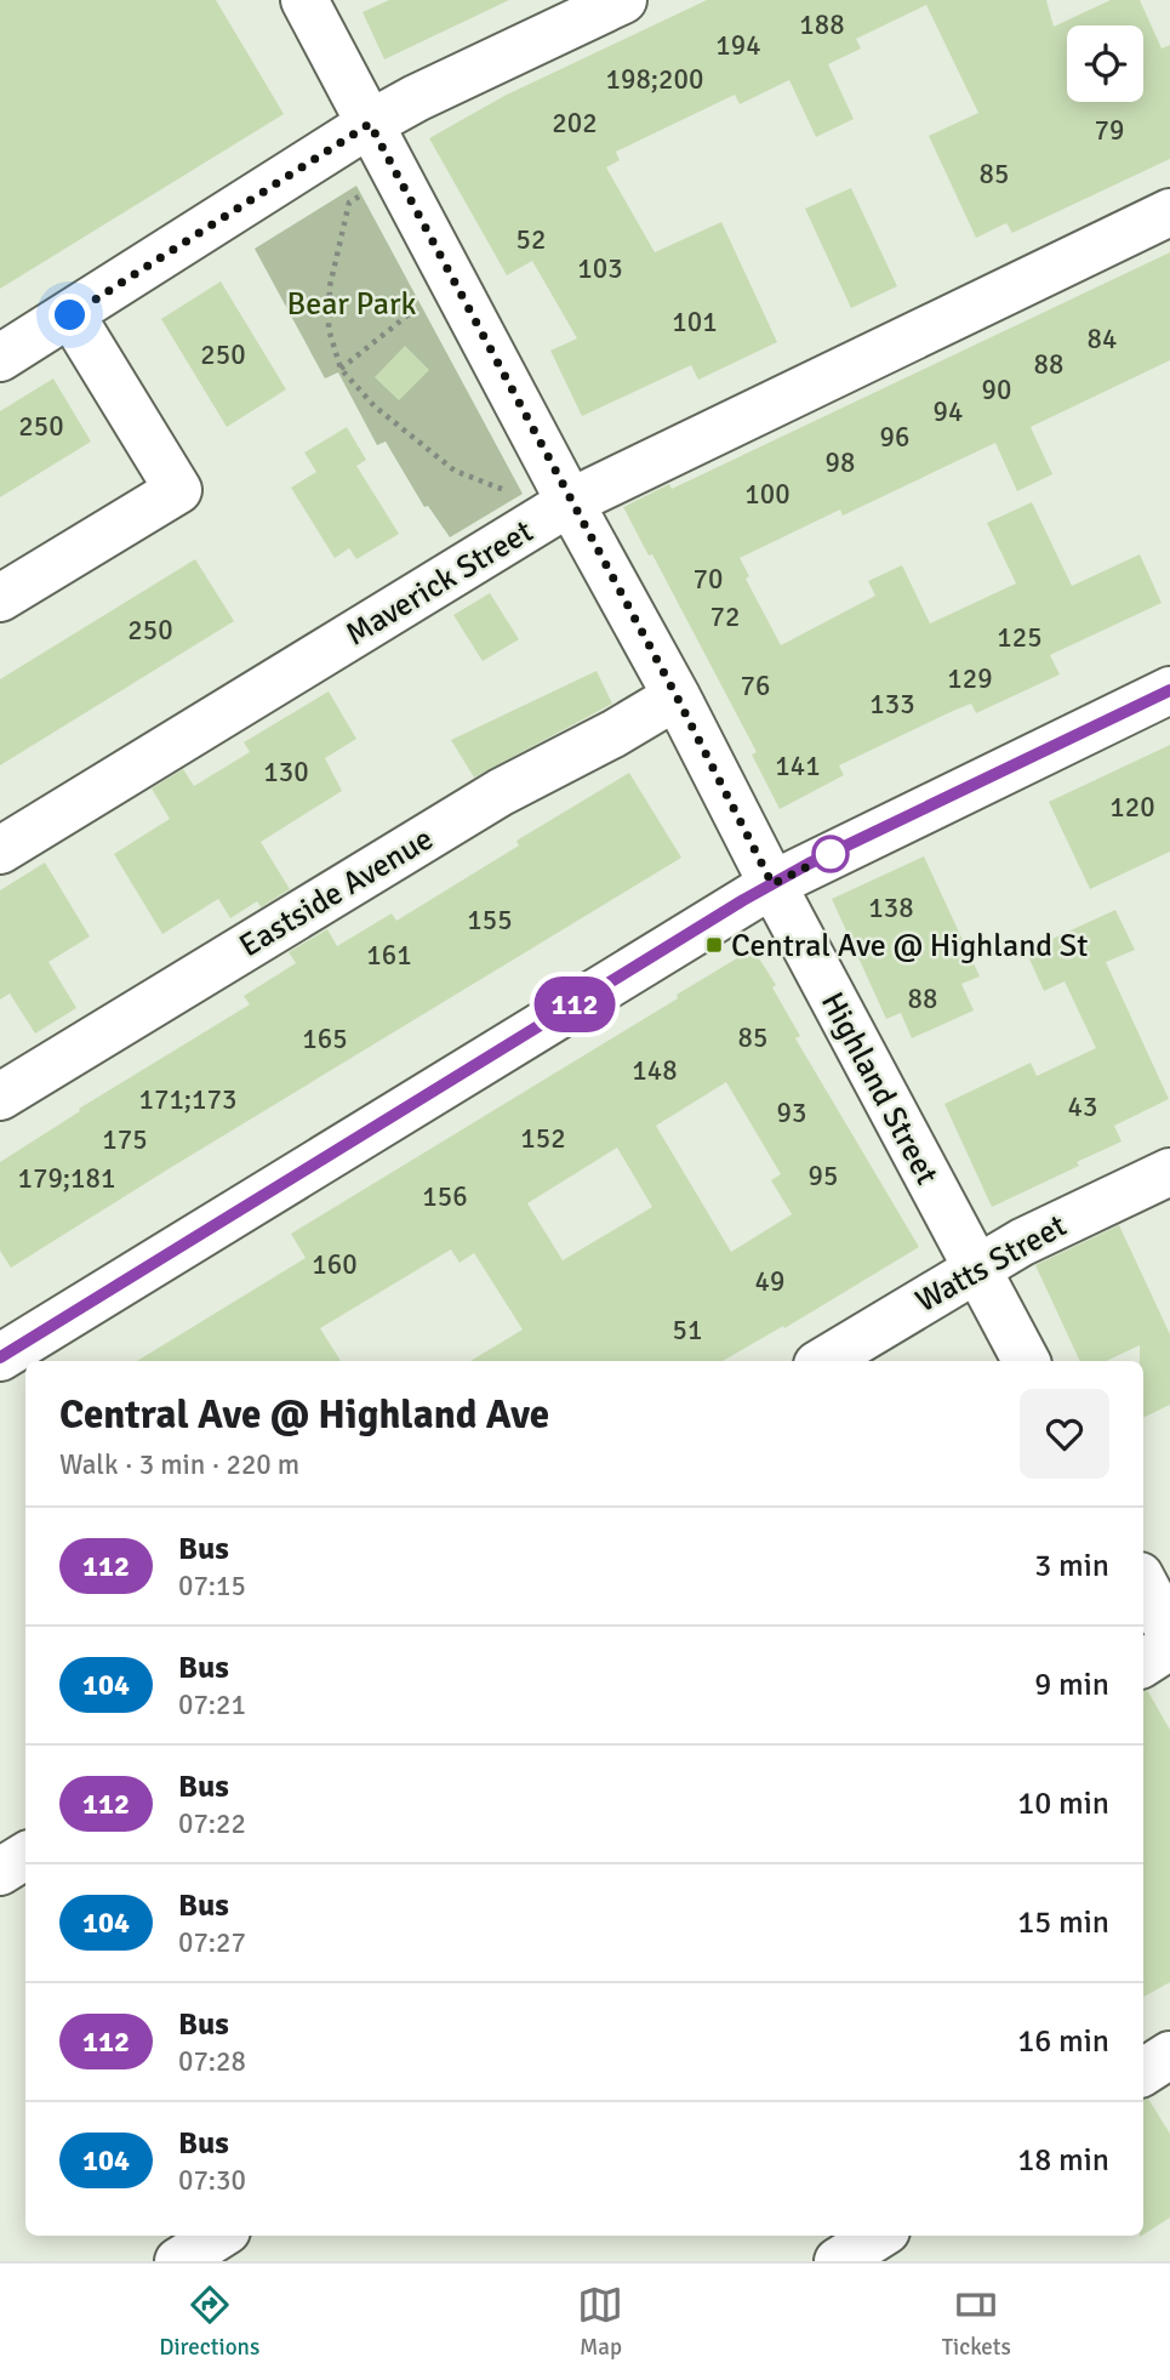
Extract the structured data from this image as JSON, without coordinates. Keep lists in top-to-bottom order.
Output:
{
  "streets": {
    "street": [
      "Maverick Street",
      "Eastside Avenue",
      "Highland Street",
      "Watts Street"
    ]
  },
  "crossings": [
    ["Maverick Street", "Highland Street"],
    ["Eastside Avenue", "Highland Street"],
    ["Highland Street", "Watts Street"]
  ],
  "parks": ["Bear Park"],
  "places": {
    "transit": ["Central Ave @ Highland St"]
  },
  "lines": ["bus line 112"],
  "house_numbers": [
    "188",
    "194",
    "198;200",
    "202",
    "79",
    "85",
    "52",
    "103",
    "101",
    "84",
    "250",
    "88",
    "90",
    "94",
    "250",
    "96",
    "98",
    "100",
    "70",
    "72",
    "250",
    "125",
    "129",
    "76",
    "133",
    "141",
    "130",
    "120",
    "138",
    "155",
    "161",
    "88",
    "85",
    "165",
    "148",
    "171;173",
    "43",
    "93",
    "152",
    "175",
    "95",
    "179;181",
    "156",
    "160",
    "49",
    "51"
  ],
  "page": {
    "on_map": "112",
    "heading": ["Central Ave @ Highland Ave", "Walk · 3 min · 220 m"],
    "list": [
      {
        "mark": "112",
        "name": "Bus",
        "note": "07:15",
        "value": "3 min"
      },
      {
        "mark": "104",
        "name": "Bus",
        "note": "07:21",
        "value": "9 min"
      },
      {
        "mark": "112",
        "name": "Bus",
        "note": "07:22",
        "value": "10 min"
      },
      {
        "mark": "104",
        "name": "Bus",
        "note": "07:27",
        "value": "15 min"
      },
      {
        "mark": "112",
        "name": "Bus",
        "note": "07:28",
        "value": "16 min"
      },
      {
        "mark": "104",
        "name": "Bus",
        "note": "07:30",
        "value": "18 min"
      }
    ],
    "tabs": ["Directions", "Map", "Tickets"]
  }
}
